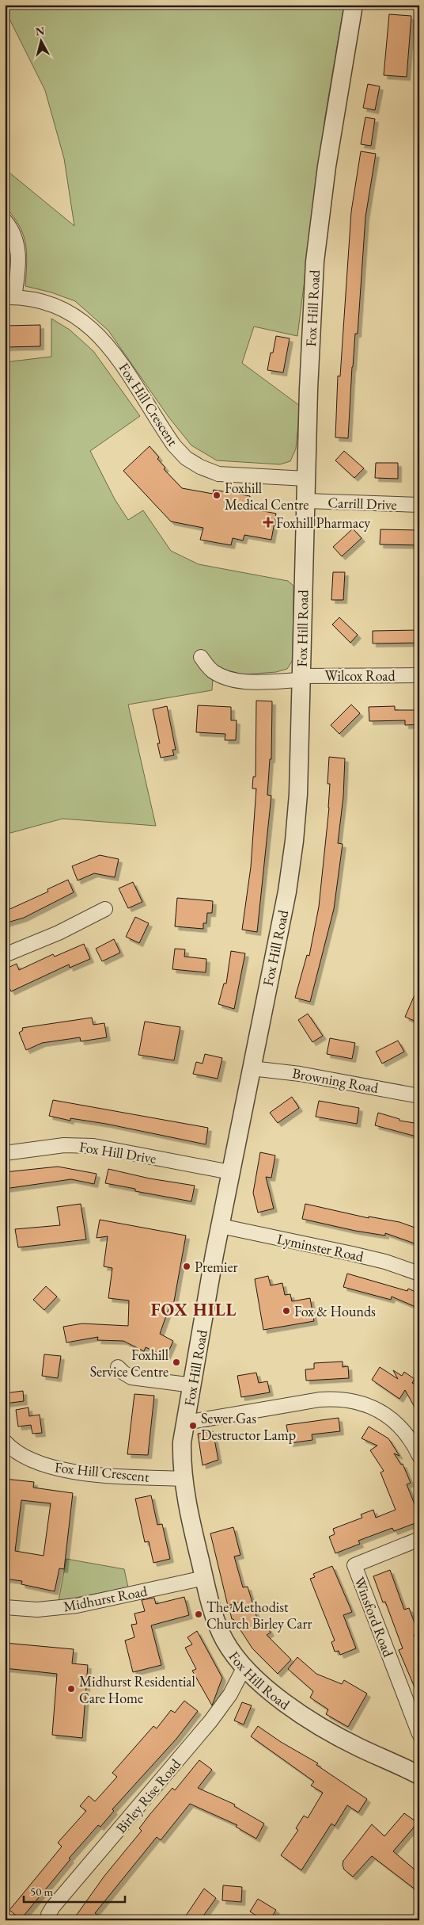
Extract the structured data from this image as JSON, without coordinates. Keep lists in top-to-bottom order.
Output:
{
  "streets": {
    "street": [
      "Fox Hill Road",
      "Fox Hill Crescent",
      "Carrill Drive",
      "Wilcox Road",
      "Browning Road",
      "Fox Hill Drive",
      "Lyminster Road",
      "Midhurst Road",
      "Winsford Road",
      "Birley Rise Road"
    ]
  },
  "crossings": [
    ["Fox Hill Road", "Fox Hill Crescent"],
    ["Fox Hill Road", "Carrill Drive"],
    ["Fox Hill Road", "Wilcox Road"],
    ["Fox Hill Road", "Browning Road"],
    ["Fox Hill Road", "Fox Hill Drive"],
    ["Fox Hill Road", "Lyminster Road"],
    ["Fox Hill Road", "Midhurst Road"],
    ["Fox Hill Road", "Birley Rise Road"]
  ],
  "districts": ["FOX HILL"],
  "places": {
    "other": [
      "Foxhill Medical Centre",
      "Premier",
      "Fox & Hounds",
      "Foxhill Service Centre",
      "Sewer Gas Destructor Lamp",
      "The Methodist Church Birley Carr",
      "Midhurst Residential Care Home"
    ],
    "health": ["Foxhill Pharmacy"]
  },
  "scale_bar": "50 m",
  "north": "top"
}
